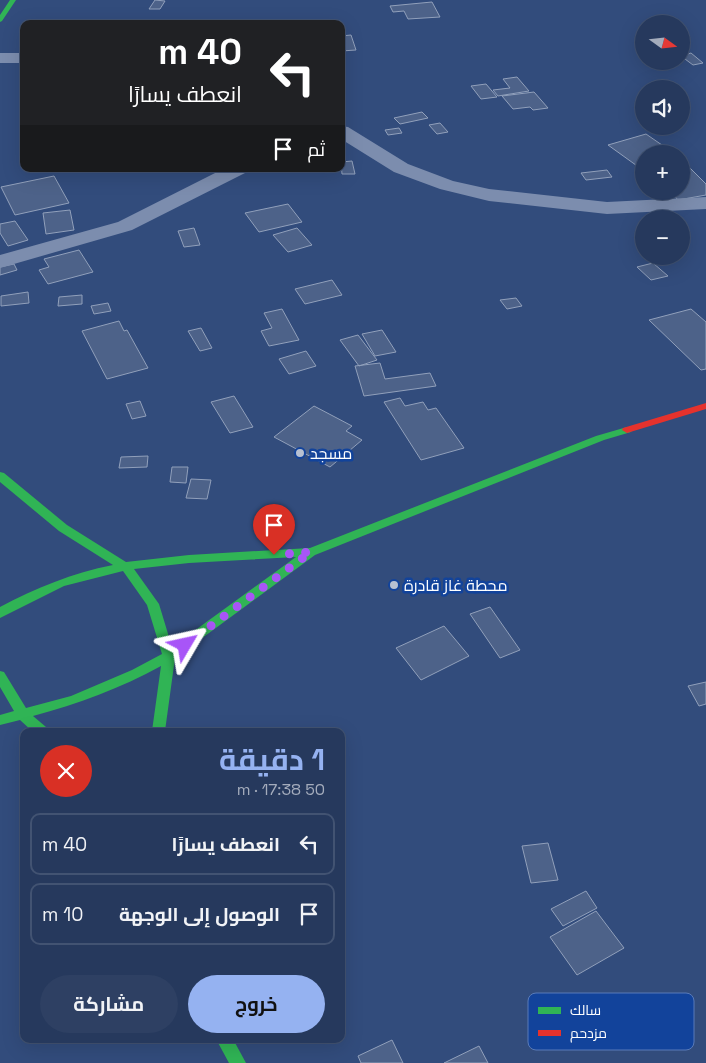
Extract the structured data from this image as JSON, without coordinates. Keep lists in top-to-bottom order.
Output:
{
  "places": ["مسجد", "محطة غاز قادرة"],
  "legend": ["سالك", "مزدحم"],
  "north": "right",
  "page": {
    "map_buttons": ["+", "−"],
    "turn": ["40 m", "انعطف يسارًا"],
    "then": "ثم",
    "heading": ["1 دقيقة", "50 m · 17:38"],
    "list": [
      {
        "name": "انعطف يسارًا",
        "value": "40 m"
      },
      {
        "name": "الوصول إلى الوجهة",
        "value": "10 m"
      }
    ],
    "buttons": ["خروج", "مشاركة"]
  }
}
